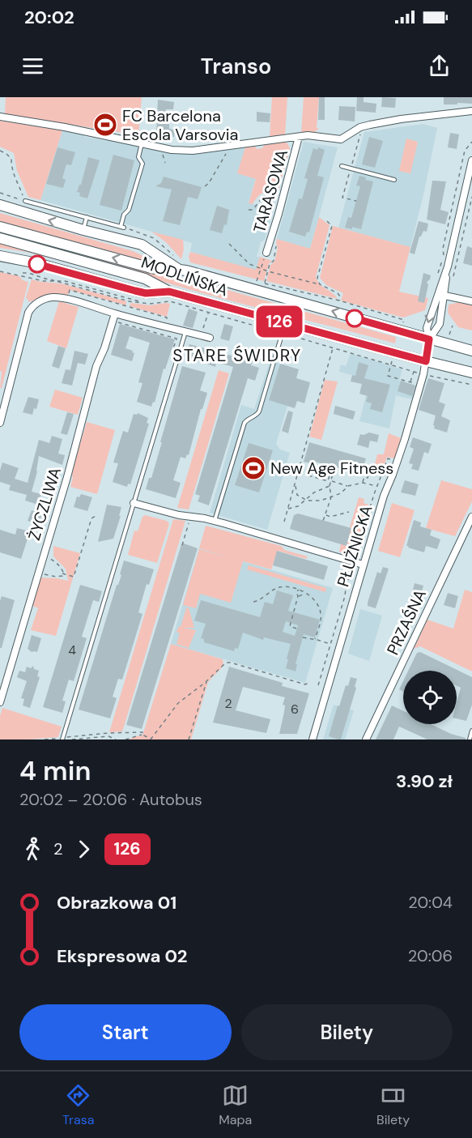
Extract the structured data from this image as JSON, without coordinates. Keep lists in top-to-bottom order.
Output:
{
  "streets": {
    "main road": ["MODLIŃSKA"],
    "street": [
      "TARASOWA",
      "ŻYCZLIWA",
      "PŁUŻNICKA",
      "PRZAŚNA"
    ]
  },
  "crossings": [
    ["MODLIŃSKA", "PŁUŻNICKA"]
  ],
  "districts": ["STARE ŚWIDRY"],
  "places": {
    "sports": ["FC Barcelona Escola Varsovia", "New Age Fitness"]
  },
  "lines": ["bus line 126"],
  "house_numbers": ["4", "2", "6"],
  "page": {
    "status": "20:02",
    "header": "Transo",
    "on_map": "126",
    "heading": ["4 min", "20:02 – 20:06 · Autobus", "3.90 zł"],
    "legs": ["2", "126"],
    "list": [
      {
        "name": "Obrazkowa 01",
        "value": "20:04"
      },
      {
        "name": "Ekspresowa 02",
        "value": "20:06"
      }
    ],
    "buttons": ["Start", "Bilety"],
    "tabs": ["Trasa", "Mapa", "Bilety"]
  }
}
